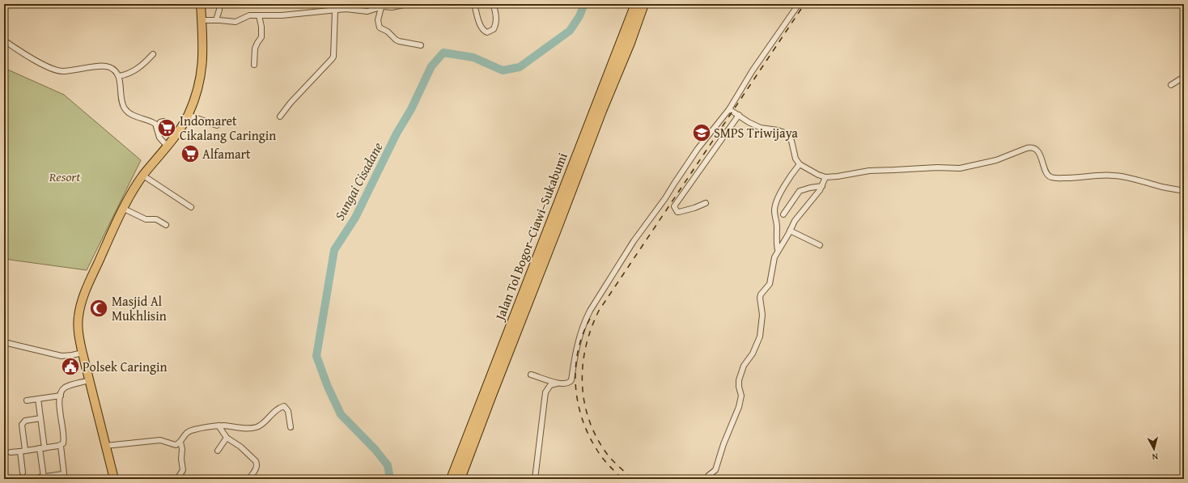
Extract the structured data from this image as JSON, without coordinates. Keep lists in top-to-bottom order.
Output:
{
  "streets": {
    "highway": ["Jalan Tol Bogor–Ciawi–Sukabumi"]
  },
  "water": ["Sungai Cisadane"],
  "parks": ["Resort"],
  "places": {
    "supermarket": ["Indomaret Cikalang Caringin", "Alfamart"],
    "school or university": ["SMPS Triwijaya"],
    "mosque": ["Masjid Al Mukhlisin"],
    "public building": ["Polsek Caringin"]
  },
  "north": "bottom"
}
